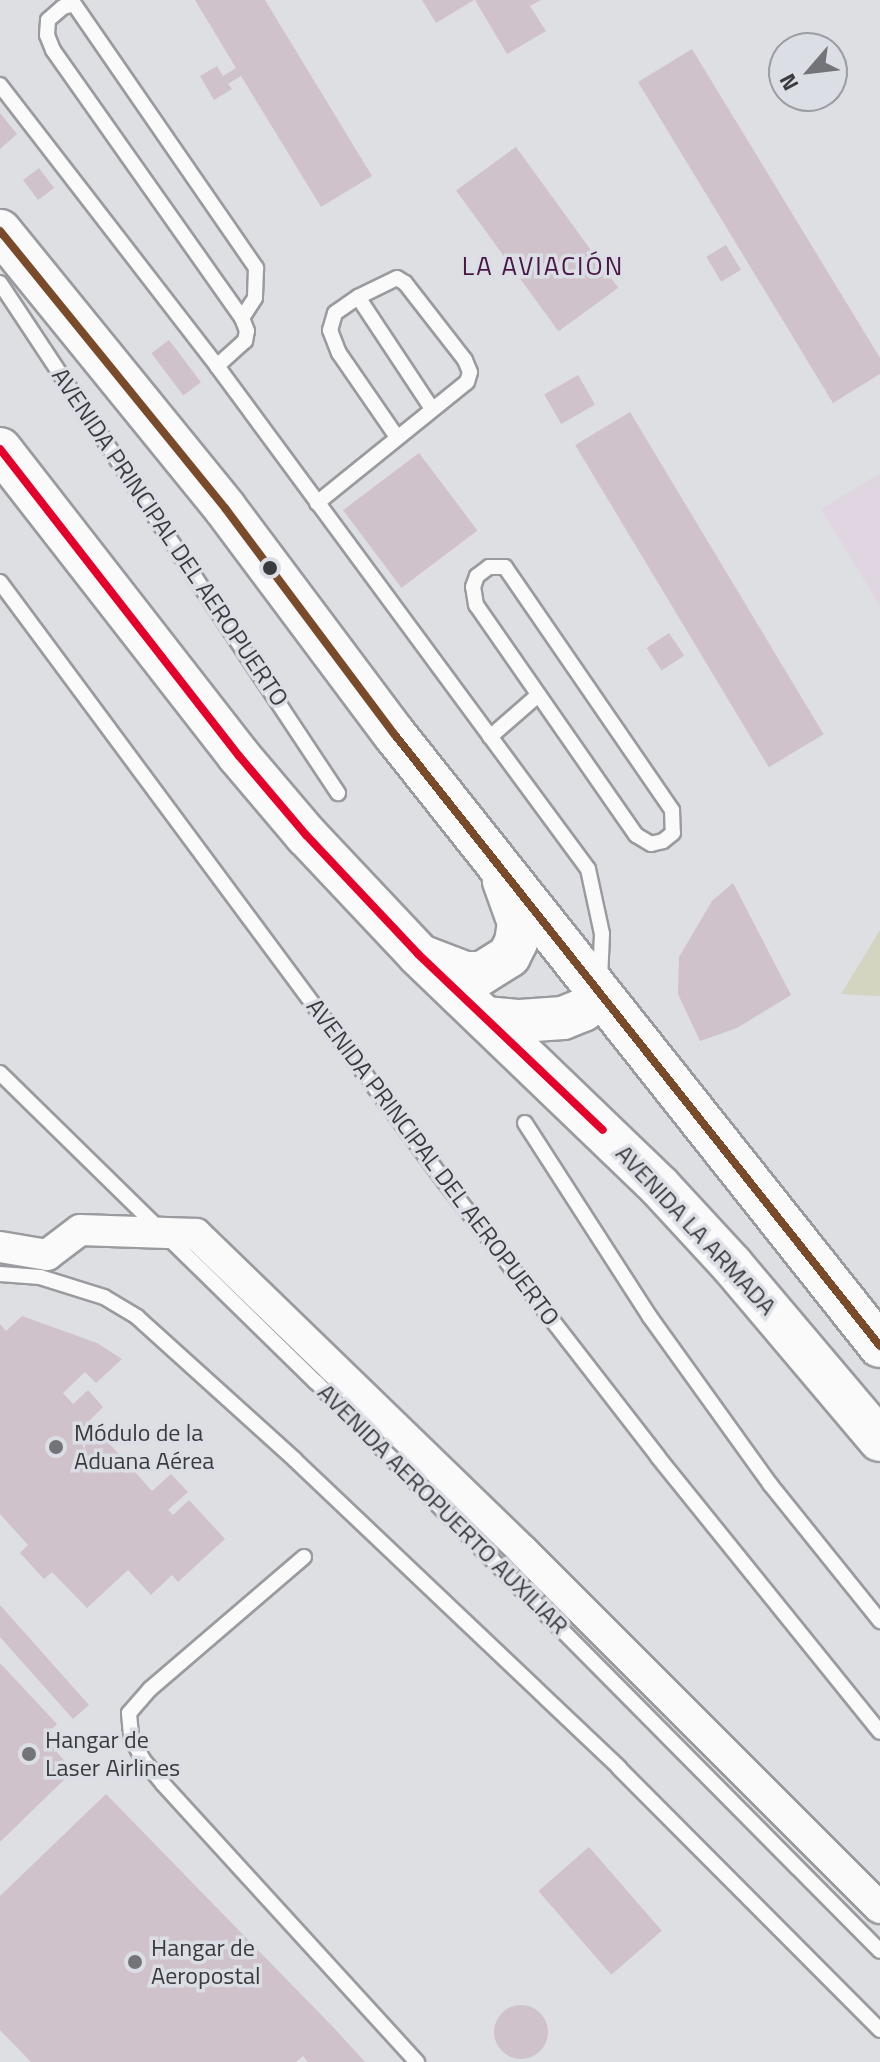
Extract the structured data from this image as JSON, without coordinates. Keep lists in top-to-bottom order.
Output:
{
  "streets": {
    "main road": ["AVENIDA LA ARMADA"],
    "lane": ["AVENIDA PRINCIPAL DEL AEROPUERTO", "AVENIDA AEROPUERTO AUXILIAR"]
  },
  "districts": ["LA AVIACIÓN"],
  "places": ["Módulo de la Aduana Aérea", "Hangar de Laser Airlines", "Hangar de Aeropostal"],
  "north": "bottom left"
}
